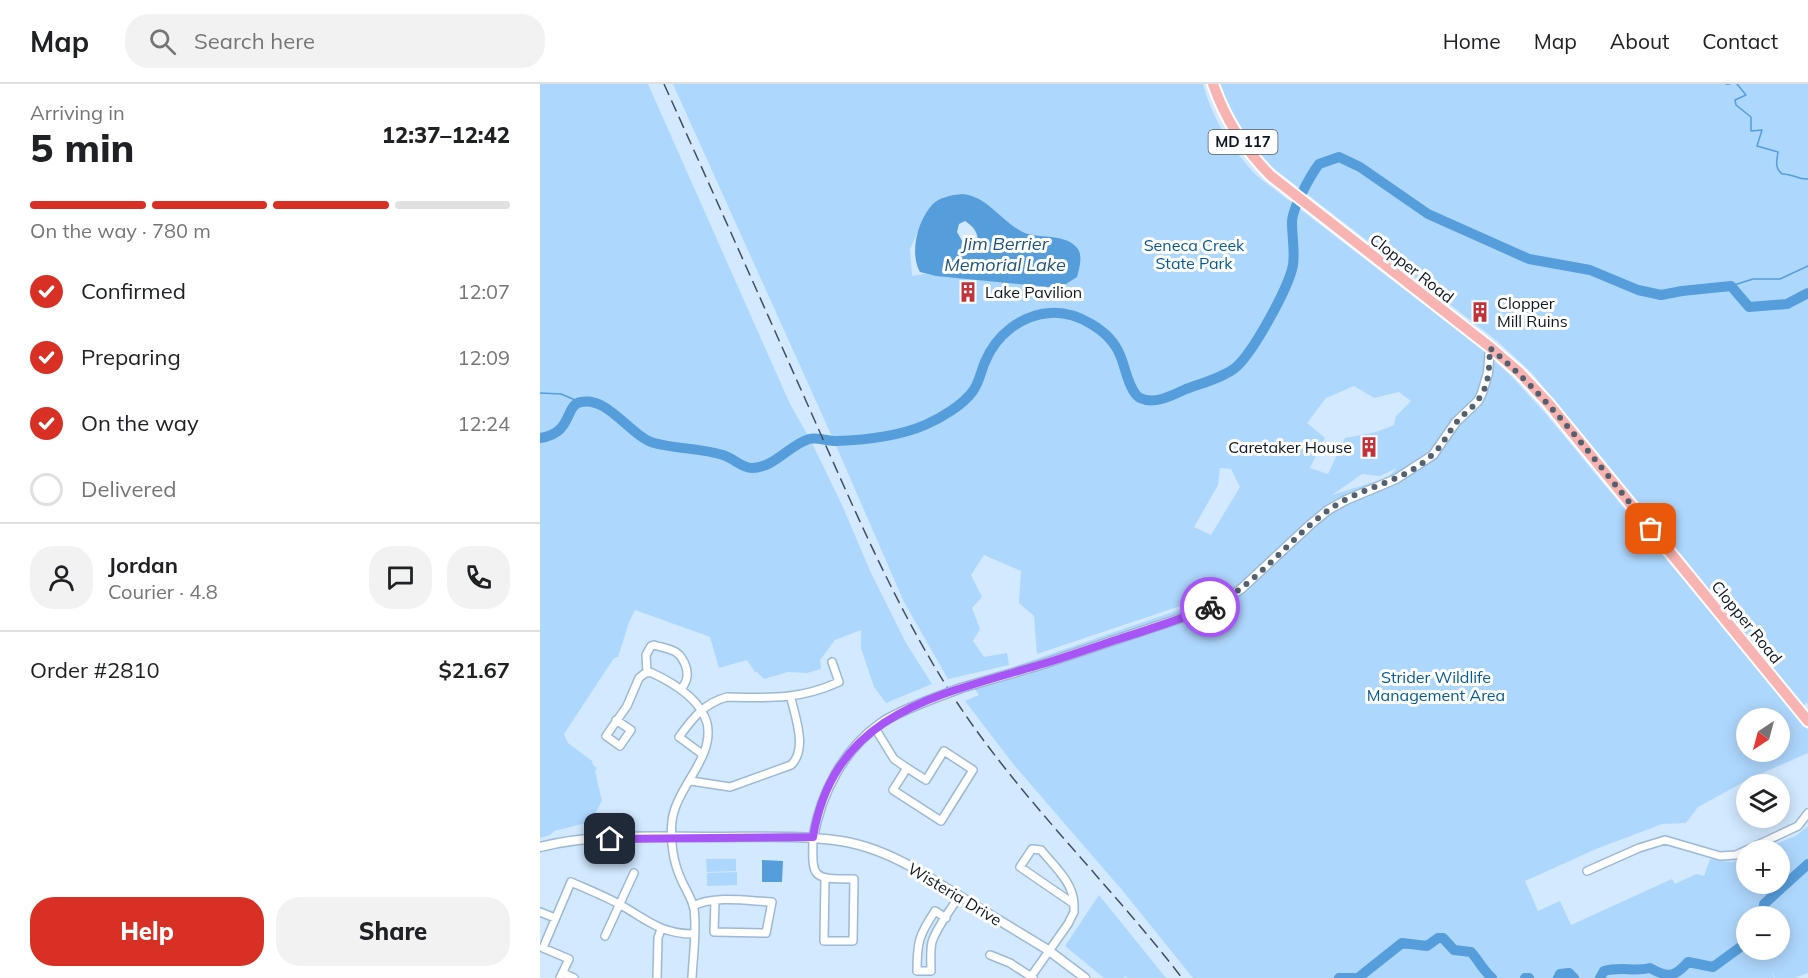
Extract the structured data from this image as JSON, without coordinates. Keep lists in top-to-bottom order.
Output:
{
  "streets": {
    "main road": ["MD 117", "Clopper Road"],
    "street": ["Wisteria Drive"]
  },
  "water": ["Jim Berrier Memorial Lake"],
  "parks": ["Seneca Creek State Park", "Strider Wildlife Management Area"],
  "places": {
    "building": ["Lake Pavilion", "Clopper Mill Ruins", "Caretaker House"]
  },
  "north": "bottom left",
  "page": {
    "header": "Map",
    "search": "Search here",
    "nav": [
      "Home",
      "Map",
      "About",
      "Contact"
    ],
    "heading": ["5 min", "Arriving in", "12:37–12:42"],
    "panel": [
      "Jordan",
      "Courier · 4.8",
      "Order #2810",
      "$21.67"
    ],
    "bar": "On the way · 780 m",
    "list": [
      ["Confirmed", "12:07"],
      ["Preparing", "12:09"],
      ["On the way", "12:24"],
      "Delivered"
    ],
    "map_buttons": ["+", "−"],
    "buttons": ["Help", "Share"]
  }
}
